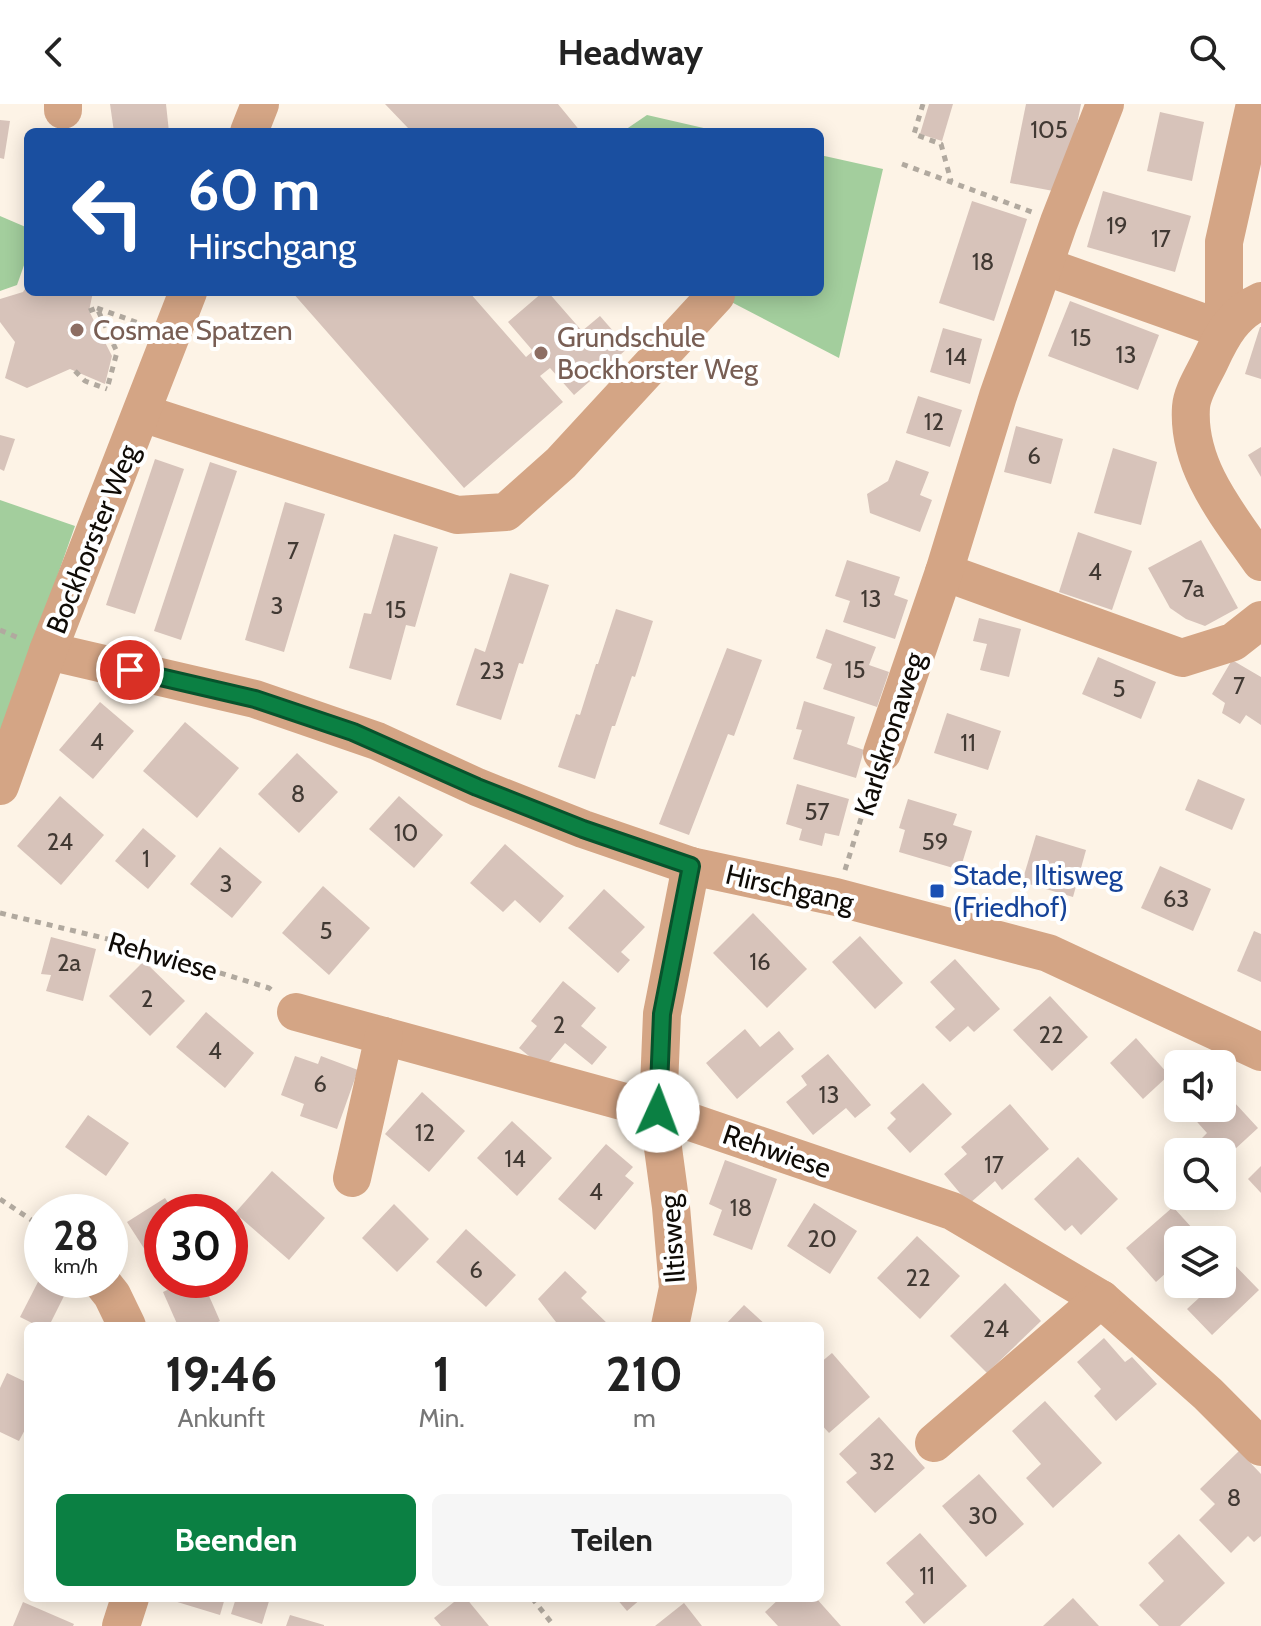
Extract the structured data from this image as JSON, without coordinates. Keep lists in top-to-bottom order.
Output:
{
  "streets": {
    "street": [
      "Bockhorster Weg",
      "Karlskronaweg",
      "Hirschgang",
      "Rehwiese",
      "Iltisweg"
    ]
  },
  "crossings": [
    ["Bockhorster Weg", "Hirschgang"],
    ["Karlskronaweg", "Hirschgang"],
    ["Hirschgang", "Iltisweg"],
    ["Rehwiese", "Iltisweg"]
  ],
  "places": {
    "other": ["Cosmae Spatzen", "Grundschule Bockhorster Weg"],
    "transit": ["Stade, Iltisweg (Friedhof)"]
  },
  "house_numbers": [
    "105",
    "19",
    "17",
    "18",
    "15",
    "13",
    "14",
    "12",
    "6",
    "7",
    "4",
    "7a",
    "13",
    "3",
    "15",
    "15",
    "23",
    "7",
    "5",
    "4",
    "11",
    "8",
    "57",
    "10",
    "24",
    "59",
    "1",
    "3",
    "63",
    "5",
    "16",
    "2a",
    "2",
    "2",
    "22",
    "4",
    "6",
    "13",
    "12",
    "14",
    "17",
    "4",
    "18",
    "20",
    "6",
    "22",
    "24",
    "32",
    "8",
    "30",
    "11"
  ],
  "page": {
    "header": "Headway",
    "turn": ["60 m", "Hirschgang"],
    "speed": "28 km/h",
    "limit": "30",
    "eta": [
      "19:46",
      "Ankunft",
      "1",
      "Min.",
      "210",
      "m"
    ],
    "buttons": ["Beenden", "Teilen"]
  }
}
